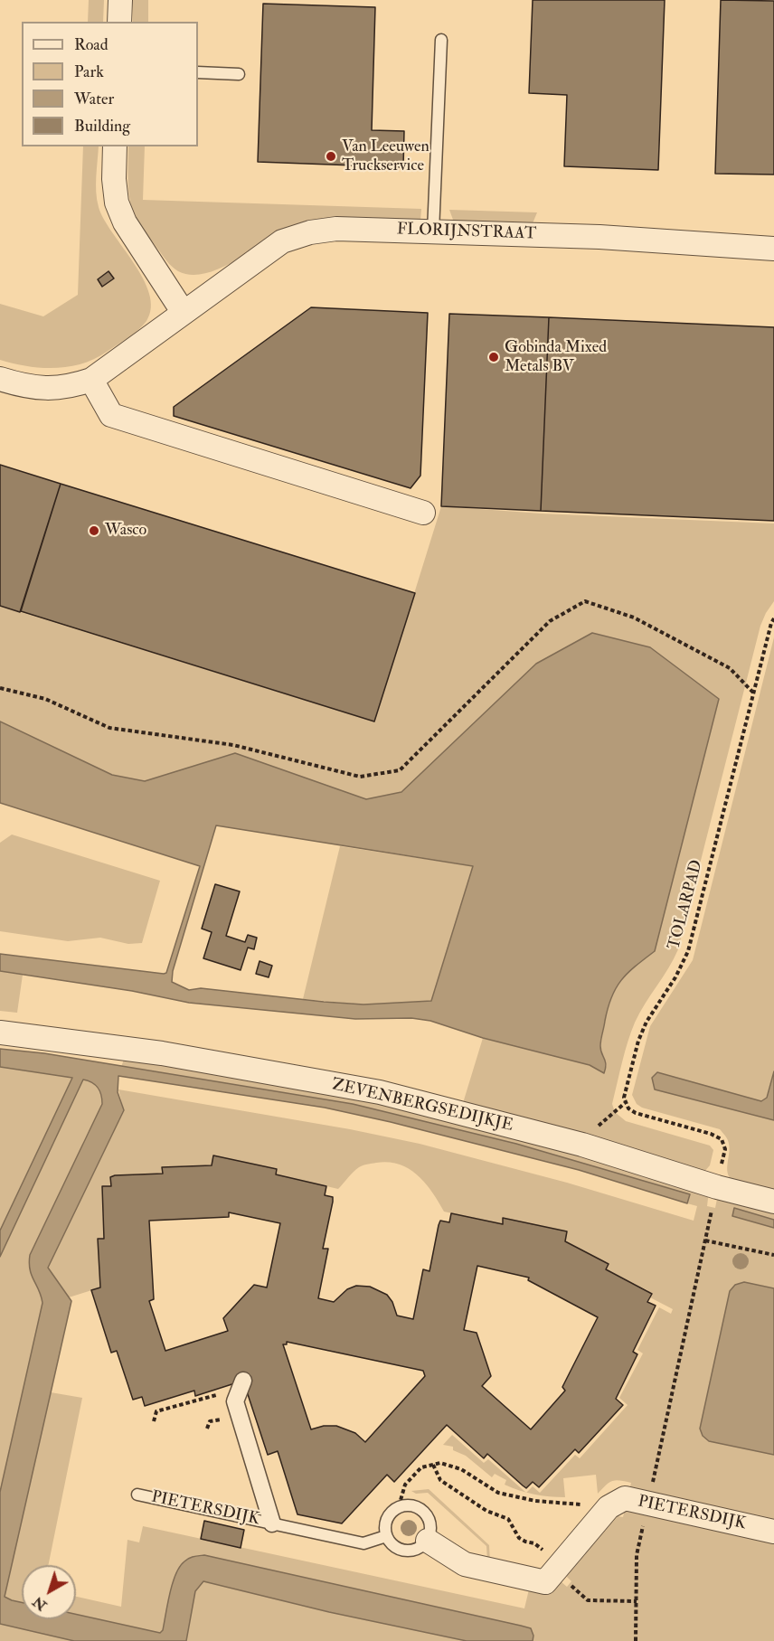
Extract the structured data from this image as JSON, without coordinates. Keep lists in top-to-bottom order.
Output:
{
  "streets": {
    "street": ["FLORIJNSTRAAT", "ZEVENBERGSEDIJKJE", "PIETERSDIJK"],
    "path": ["TOLARPAD"]
  },
  "places": ["Van Leeuwen Truckservice", "Gobinda Mixed Metals BV", "Wasco"],
  "legend": [
    "Road",
    "Park",
    "Water",
    "Building"
  ],
  "north": "bottom left"
}
